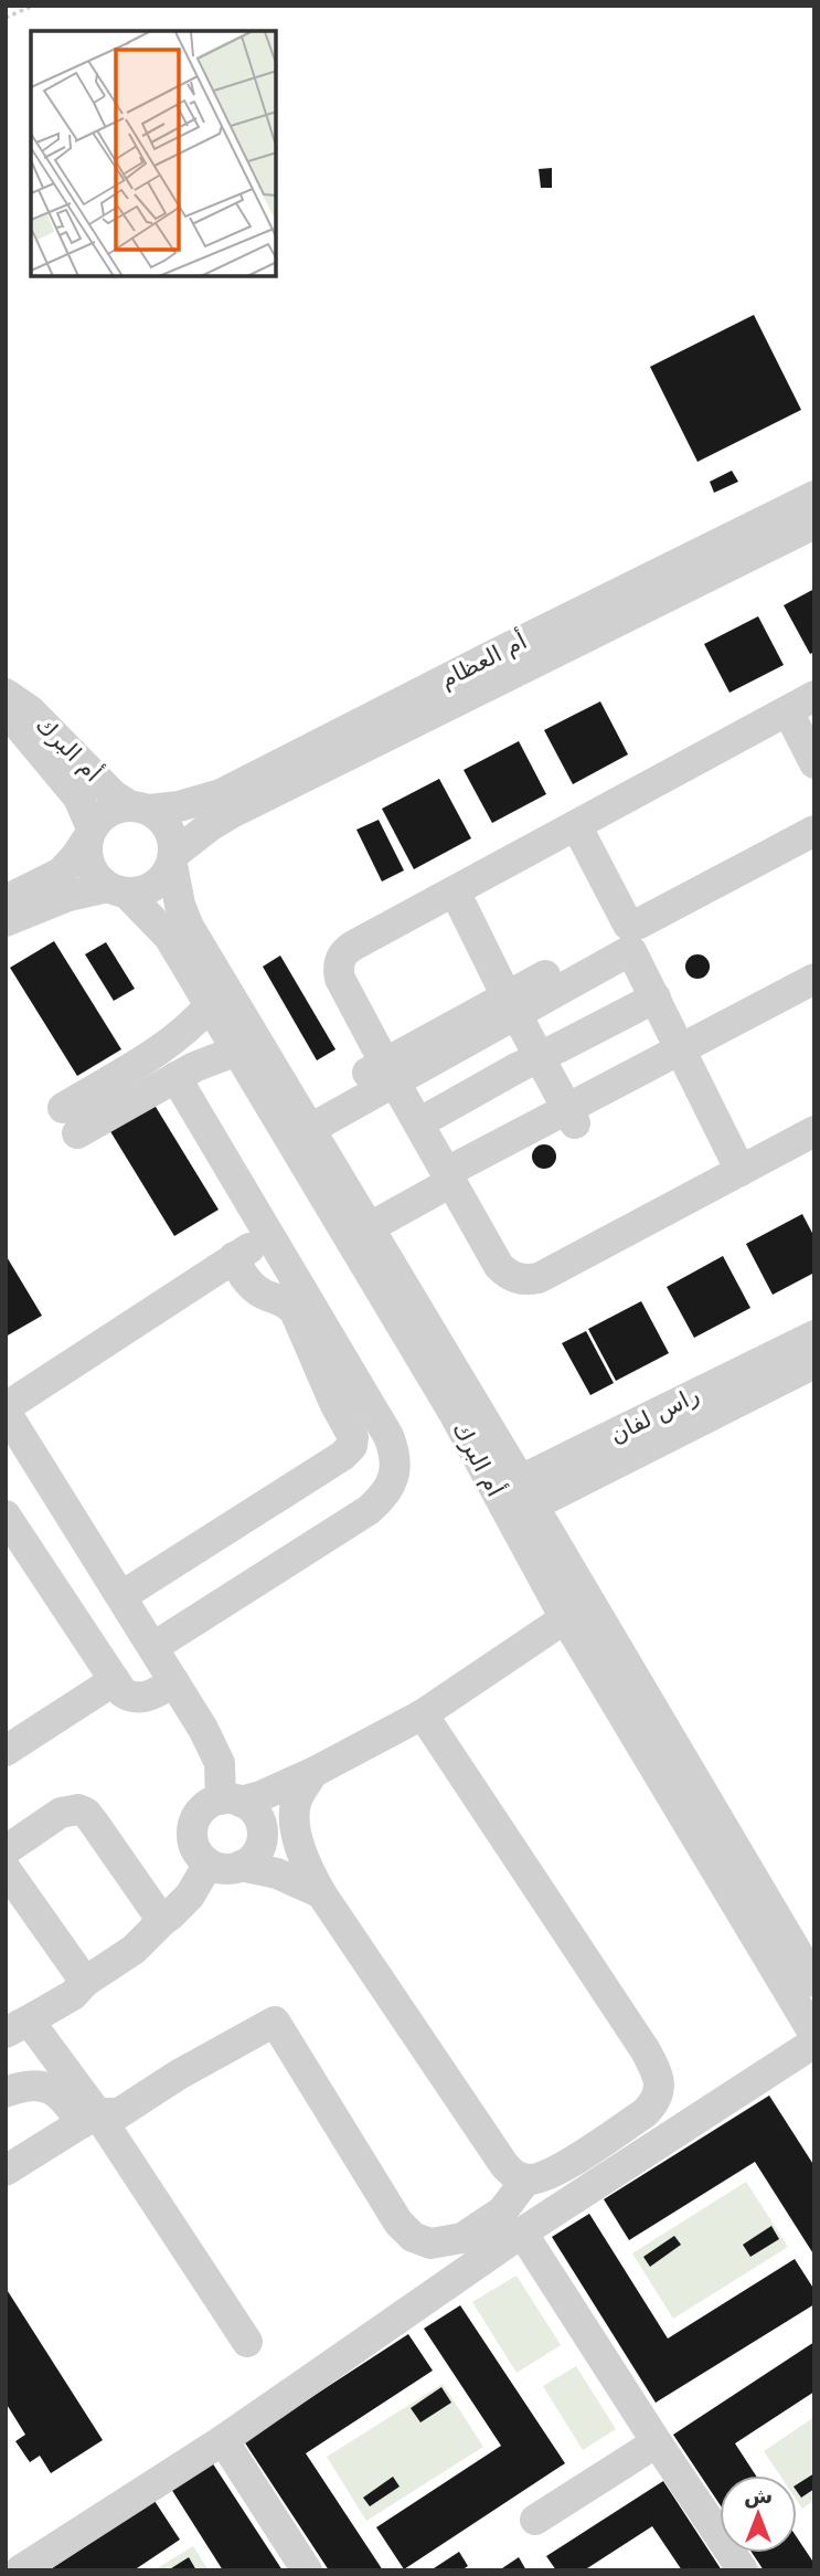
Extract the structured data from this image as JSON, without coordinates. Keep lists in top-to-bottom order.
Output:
{
  "streets": {
    "street": ["أم العظام", "أم البرك", "راس لفان"]
  },
  "crossings": [
    ["أم العظام", "أم البرك"],
    ["أم البرك", "راس لفان"]
  ],
  "north": "top"
}
